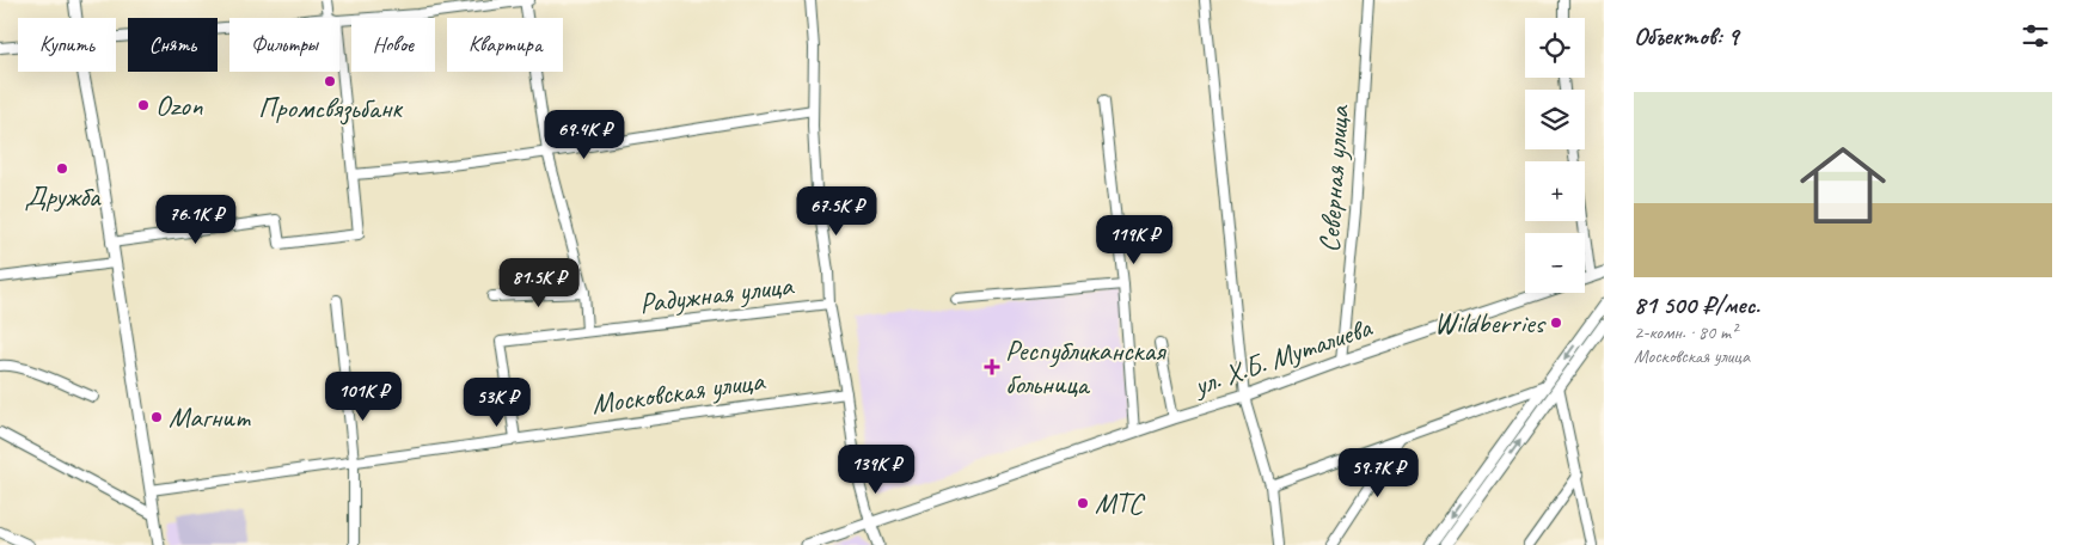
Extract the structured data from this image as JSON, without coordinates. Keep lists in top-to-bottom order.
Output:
{
  "streets": {
    "main road": ["ул. Х.Б. Муталиева"],
    "street": ["Северная улица", "Радужная улица", "Московская улица"]
  },
  "crossings": [
    ["Северная улица", "ул. Х.Б. Муталиева"],
    ["Радужная улица", "Московская улица"]
  ],
  "places": {
    "other": [
      "Промсвязьбанк",
      "Ozon",
      "Дружба",
      "Wildberries",
      "Магнит",
      "МТС"
    ],
    "health": ["Республиканская больница"]
  },
  "page": {
    "heading": "Объектов: 9",
    "map_buttons": ["+", "−"],
    "chip": [
      "Купить",
      "Снять",
      "Фильтры",
      "Новое",
      "Квартира"
    ],
    "list": [
      {
        "name": "81 500 ₽/мес.",
        "note": "2-комн. · 80 m² · Московская улица"
      }
    ],
    "price": [
      "69.4K ₽",
      "67.5K ₽",
      "76.1K ₽",
      "119K ₽",
      "81.5K ₽",
      "101K ₽",
      "53K ₽",
      "139K ₽",
      "59.7K ₽"
    ]
  }
}
